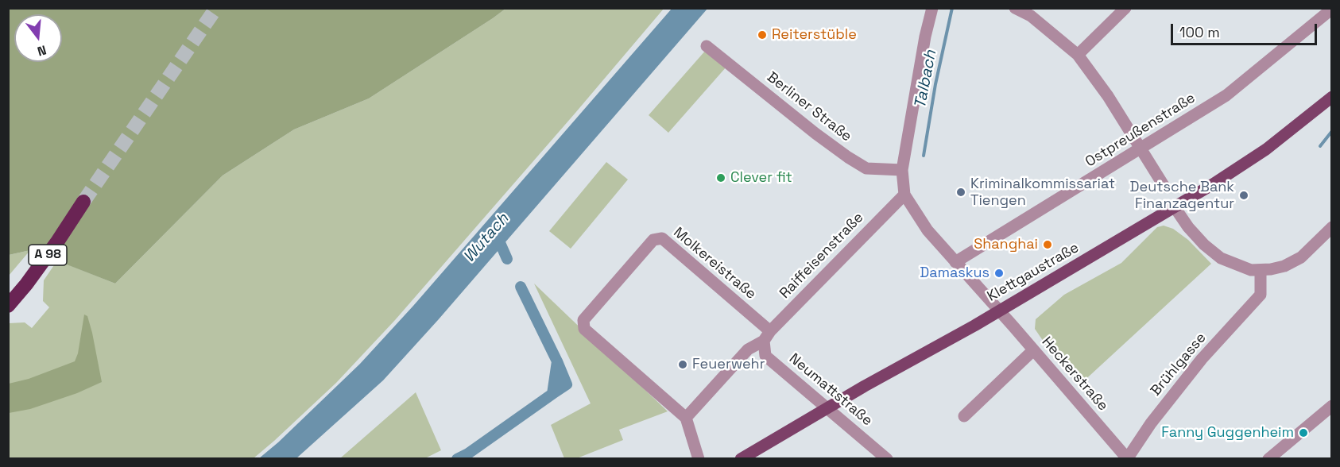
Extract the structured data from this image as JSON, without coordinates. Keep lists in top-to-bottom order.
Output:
{
  "streets": {
    "highway": ["A 98"],
    "main road": ["Klettgaustraße"],
    "street": [
      "Berliner Straße",
      "Ostpreußenstraße",
      "Raiffeisenstraße",
      "Molkereistraße",
      "Brühlgasse",
      "Heckerstraße",
      "Neumattstraße"
    ]
  },
  "crossings": [
    ["Raiffeisenstraße", "Molkereistraße"],
    ["Raiffeisenstraße", "Neumattstraße"],
    ["Molkereistraße", "Neumattstraße"],
    ["Klettgaustraße", "Heckerstraße"],
    ["Klettgaustraße", "Neumattstraße"],
    ["Brühlgasse", "Heckerstraße"]
  ],
  "water": ["Talbach", "Wutach"],
  "places": [
    "Reiterstüble",
    "Clever fit",
    "Kriminalkommissariat Tiengen",
    "Deutsche Bank Finanzagentur",
    "Shanghai",
    "Damaskus",
    "Feuerwehr",
    "Fanny Guggenheim"
  ],
  "scale_bar": "100 m",
  "north": "bottom"
}
